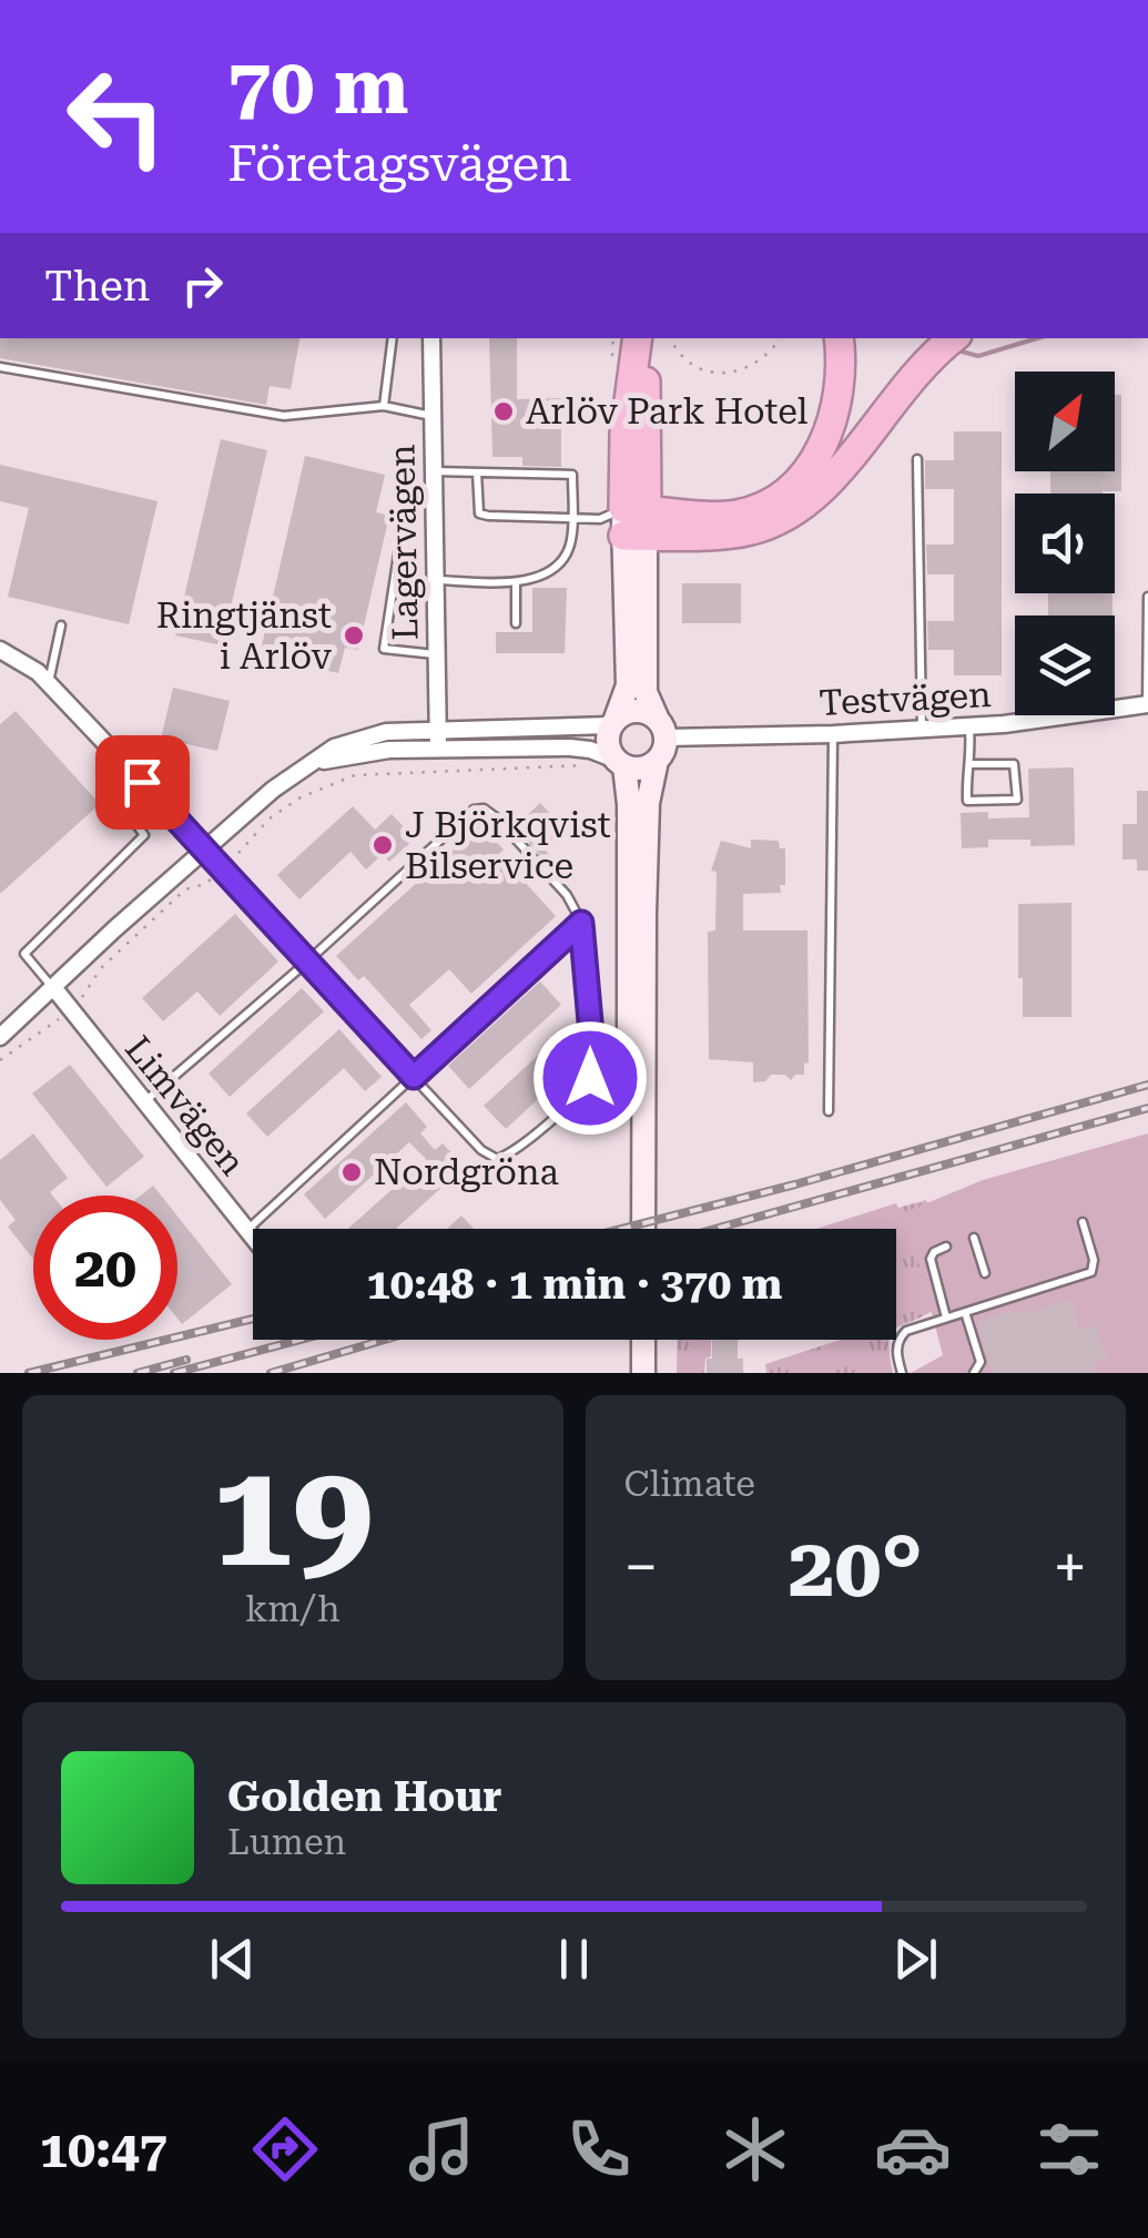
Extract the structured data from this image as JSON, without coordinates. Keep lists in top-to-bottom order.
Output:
{
  "streets": {
    "street": ["Lagervägen", "Testvägen", "Limvägen"]
  },
  "places": [
    "Arlöv Park Hotel",
    "Ringtjänst i Arlöv",
    "J Björkqvist Bilservice",
    "Nordgröna"
  ],
  "north": "top right",
  "page": {
    "turn": ["70 m", "Företagsvägen"],
    "then": "Then",
    "limit": "20",
    "trip": "10:48 · 1 min · 370 m",
    "tile": [
      ["19", "km/h"],
      "Climate"
    ],
    "heat": ["−", "20°", "+"],
    "song": ["Golden Hour", "Lumen"],
    "tabs": "10:47"
  }
}
